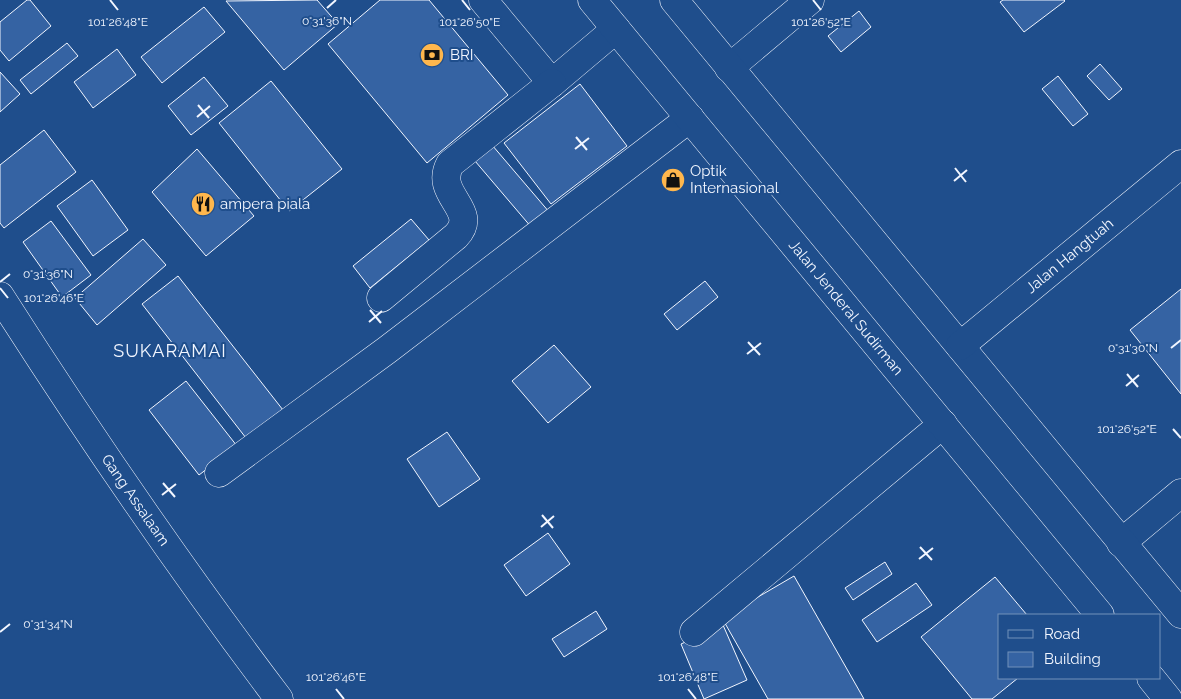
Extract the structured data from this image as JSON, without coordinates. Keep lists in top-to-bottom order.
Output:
{
  "streets": {
    "main road": ["Jalan Hangtuah", "Jalan Jenderal Sudirman", "Gang Assalaam"]
  },
  "districts": ["SUKARAMAI"],
  "places": {
    "bank": ["BRI"],
    "shop": ["Optik Internasional"],
    "restaurant": ["ampera piala"]
  },
  "legend": ["Road", "Building"],
  "coordinates": [
    "0°31'36\"N",
    "101°26'48\"E",
    "101°26'50\"E",
    "101°26'52\"E",
    "101°26'46\"E",
    "0°31'30\"N",
    "0°31'34\"N"
  ]
}
